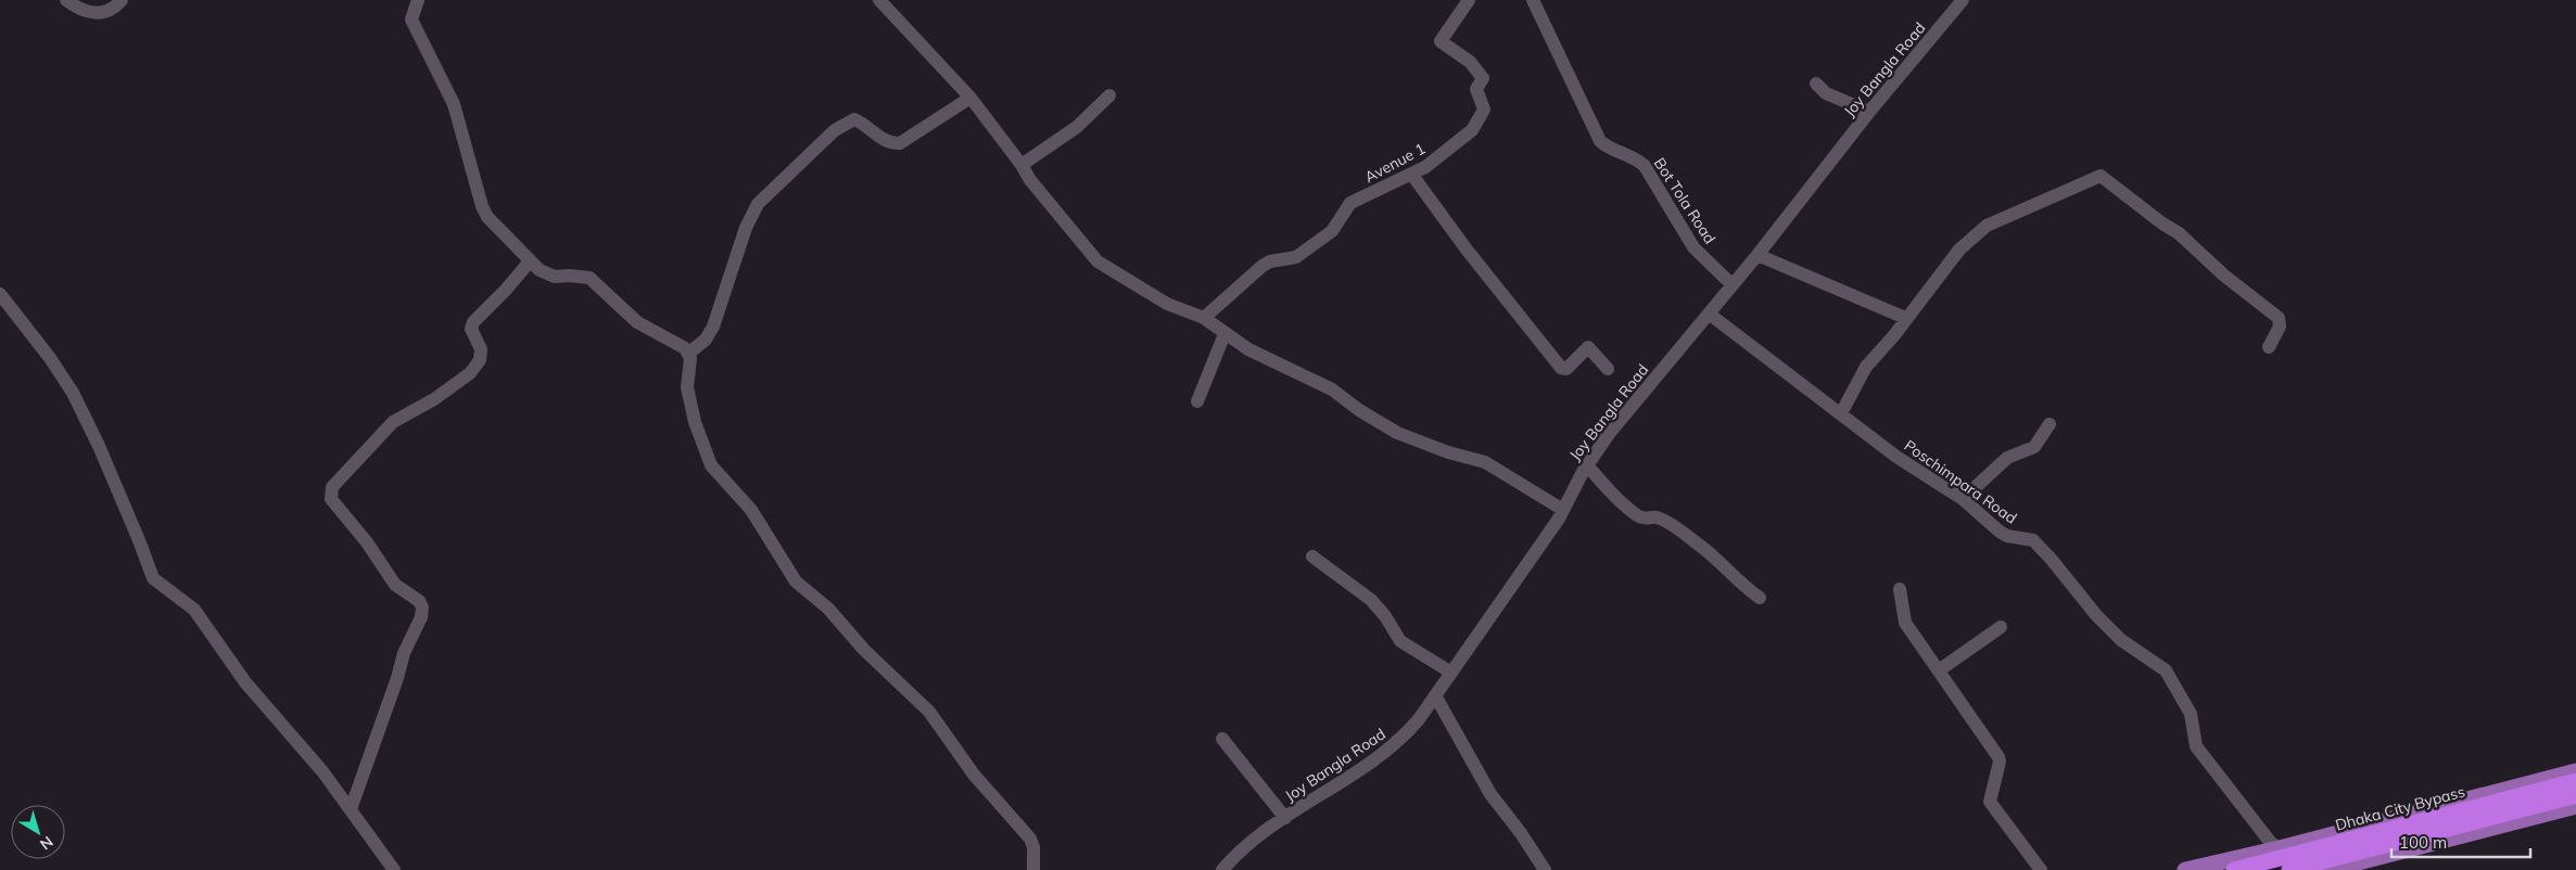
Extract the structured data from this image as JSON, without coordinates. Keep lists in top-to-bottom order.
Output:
{
  "streets": {
    "highway": ["Dhaka City Bypass"],
    "street": [
      "Joy Bangla Road",
      "Avenue 1",
      "Bot Tola Road",
      "Poschimpara Road"
    ]
  },
  "crossings": [
    ["Joy Bangla Road", "Bot Tola Road"],
    ["Joy Bangla Road", "Poschimpara Road"]
  ],
  "scale_bar": "100 m",
  "north": "bottom right"
}
